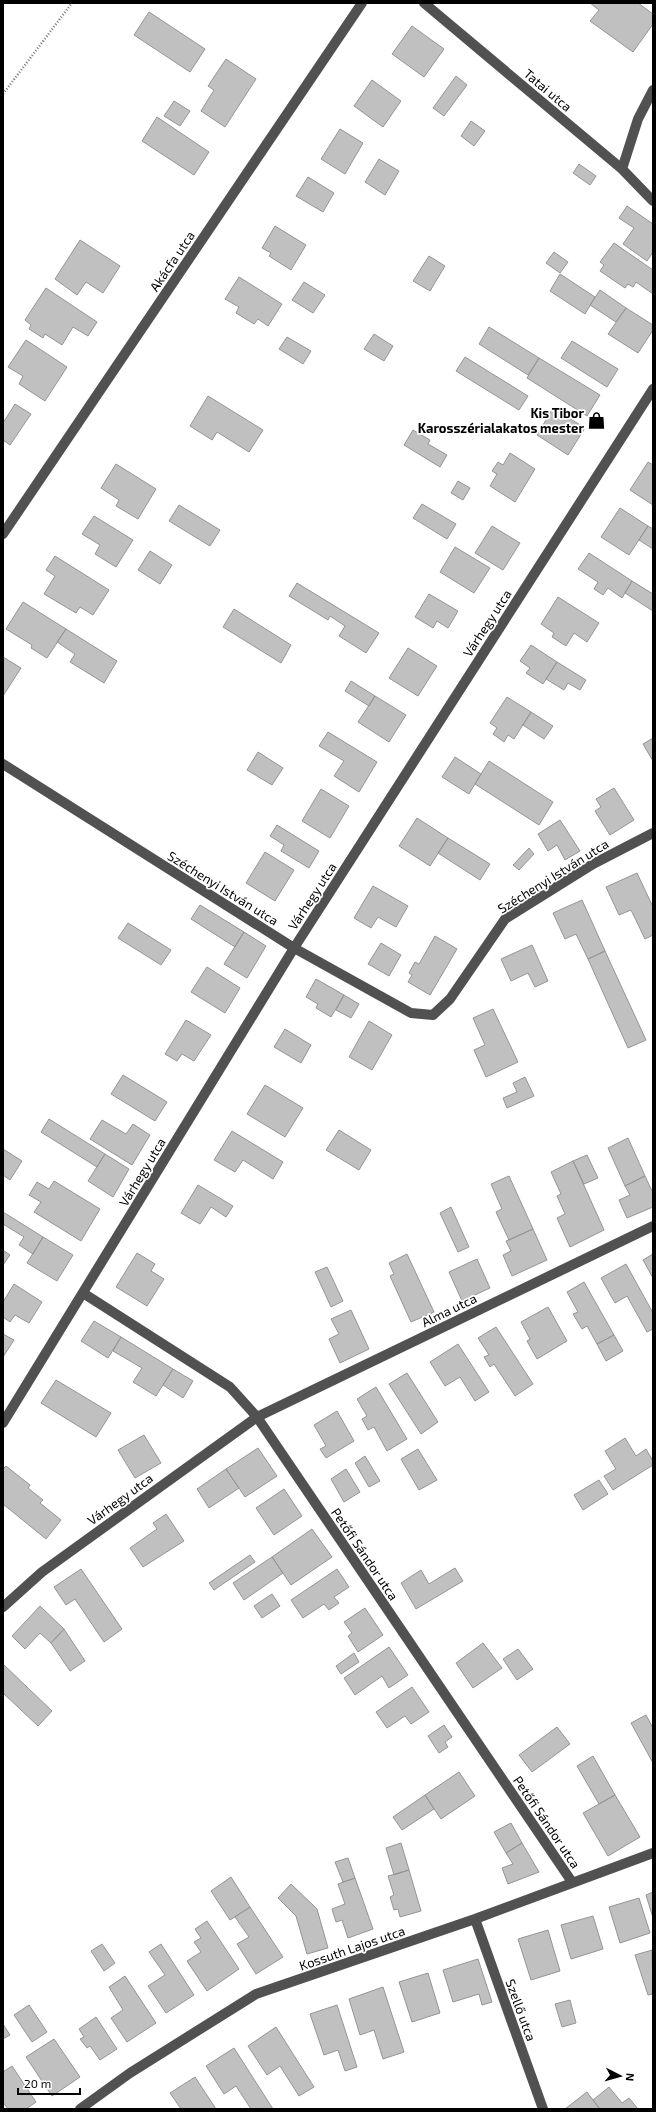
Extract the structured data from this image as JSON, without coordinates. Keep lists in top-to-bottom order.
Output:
{
  "streets": {
    "street": [
      "Tatai utca",
      "Akácfa utca",
      "Várhegy utca",
      "Széchenyi István utca",
      "Alma utca",
      "Petőfi Sándor utca",
      "Kossuth Lajos utca",
      "Szellő utca"
    ]
  },
  "crossings": [
    ["Várhegy utca", "Széchenyi István utca"],
    ["Várhegy utca", "Alma utca"],
    ["Várhegy utca", "Petőfi Sándor utca"],
    ["Alma utca", "Petőfi Sándor utca"],
    ["Petőfi Sándor utca", "Kossuth Lajos utca"],
    ["Kossuth Lajos utca", "Szellő utca"]
  ],
  "places": {
    "shop": ["Kis Tibor Karosszérialakatos mester"]
  },
  "scale_bar": "20 m",
  "north": "right"
}
